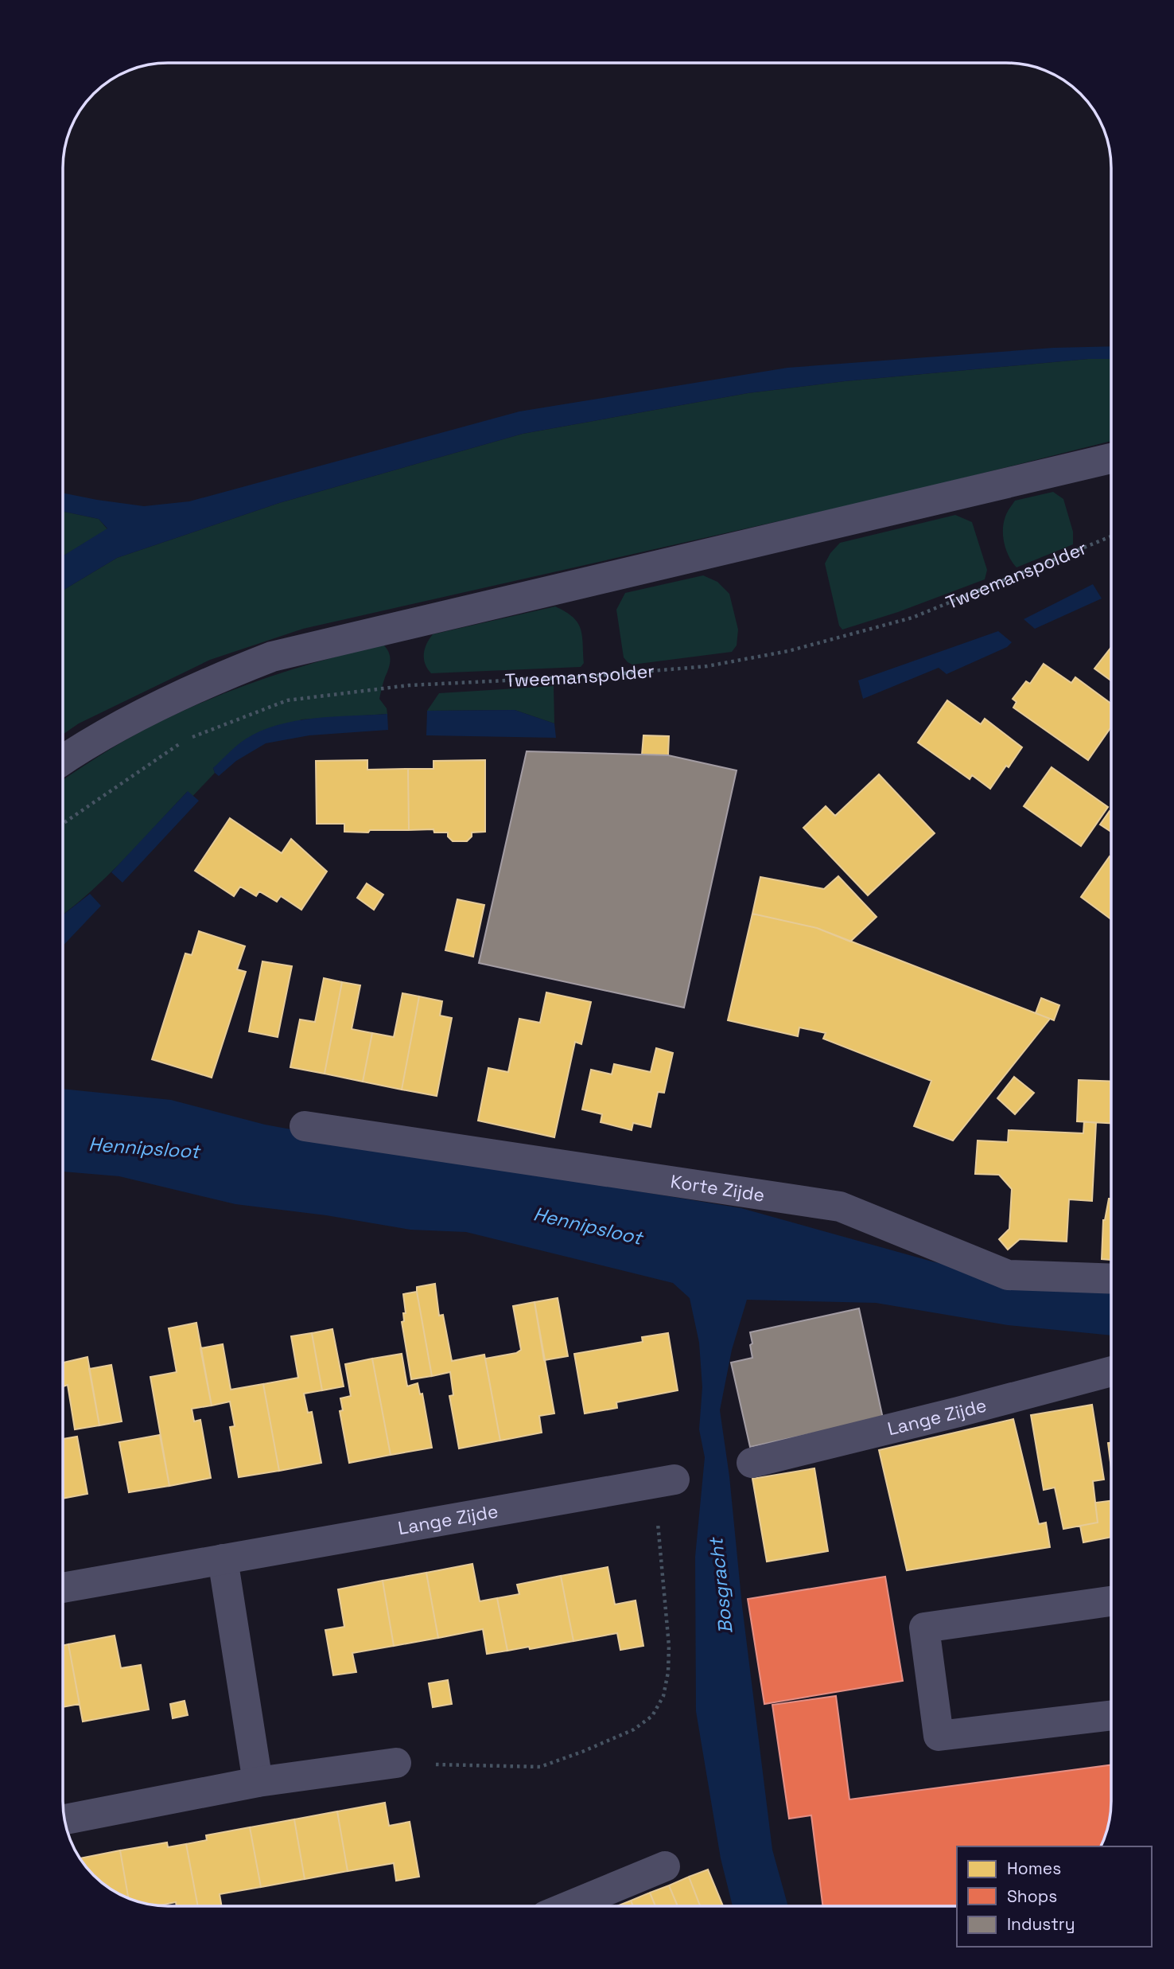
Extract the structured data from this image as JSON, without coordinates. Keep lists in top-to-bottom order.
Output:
{
  "streets": {
    "street": ["Korte Zijde", "Lange Zijde"],
    "path": ["Tweemanspolder"]
  },
  "water": ["Hennipsloot", "Bosgracht"],
  "legend": ["Homes", "Shops", "Industry"]
}
